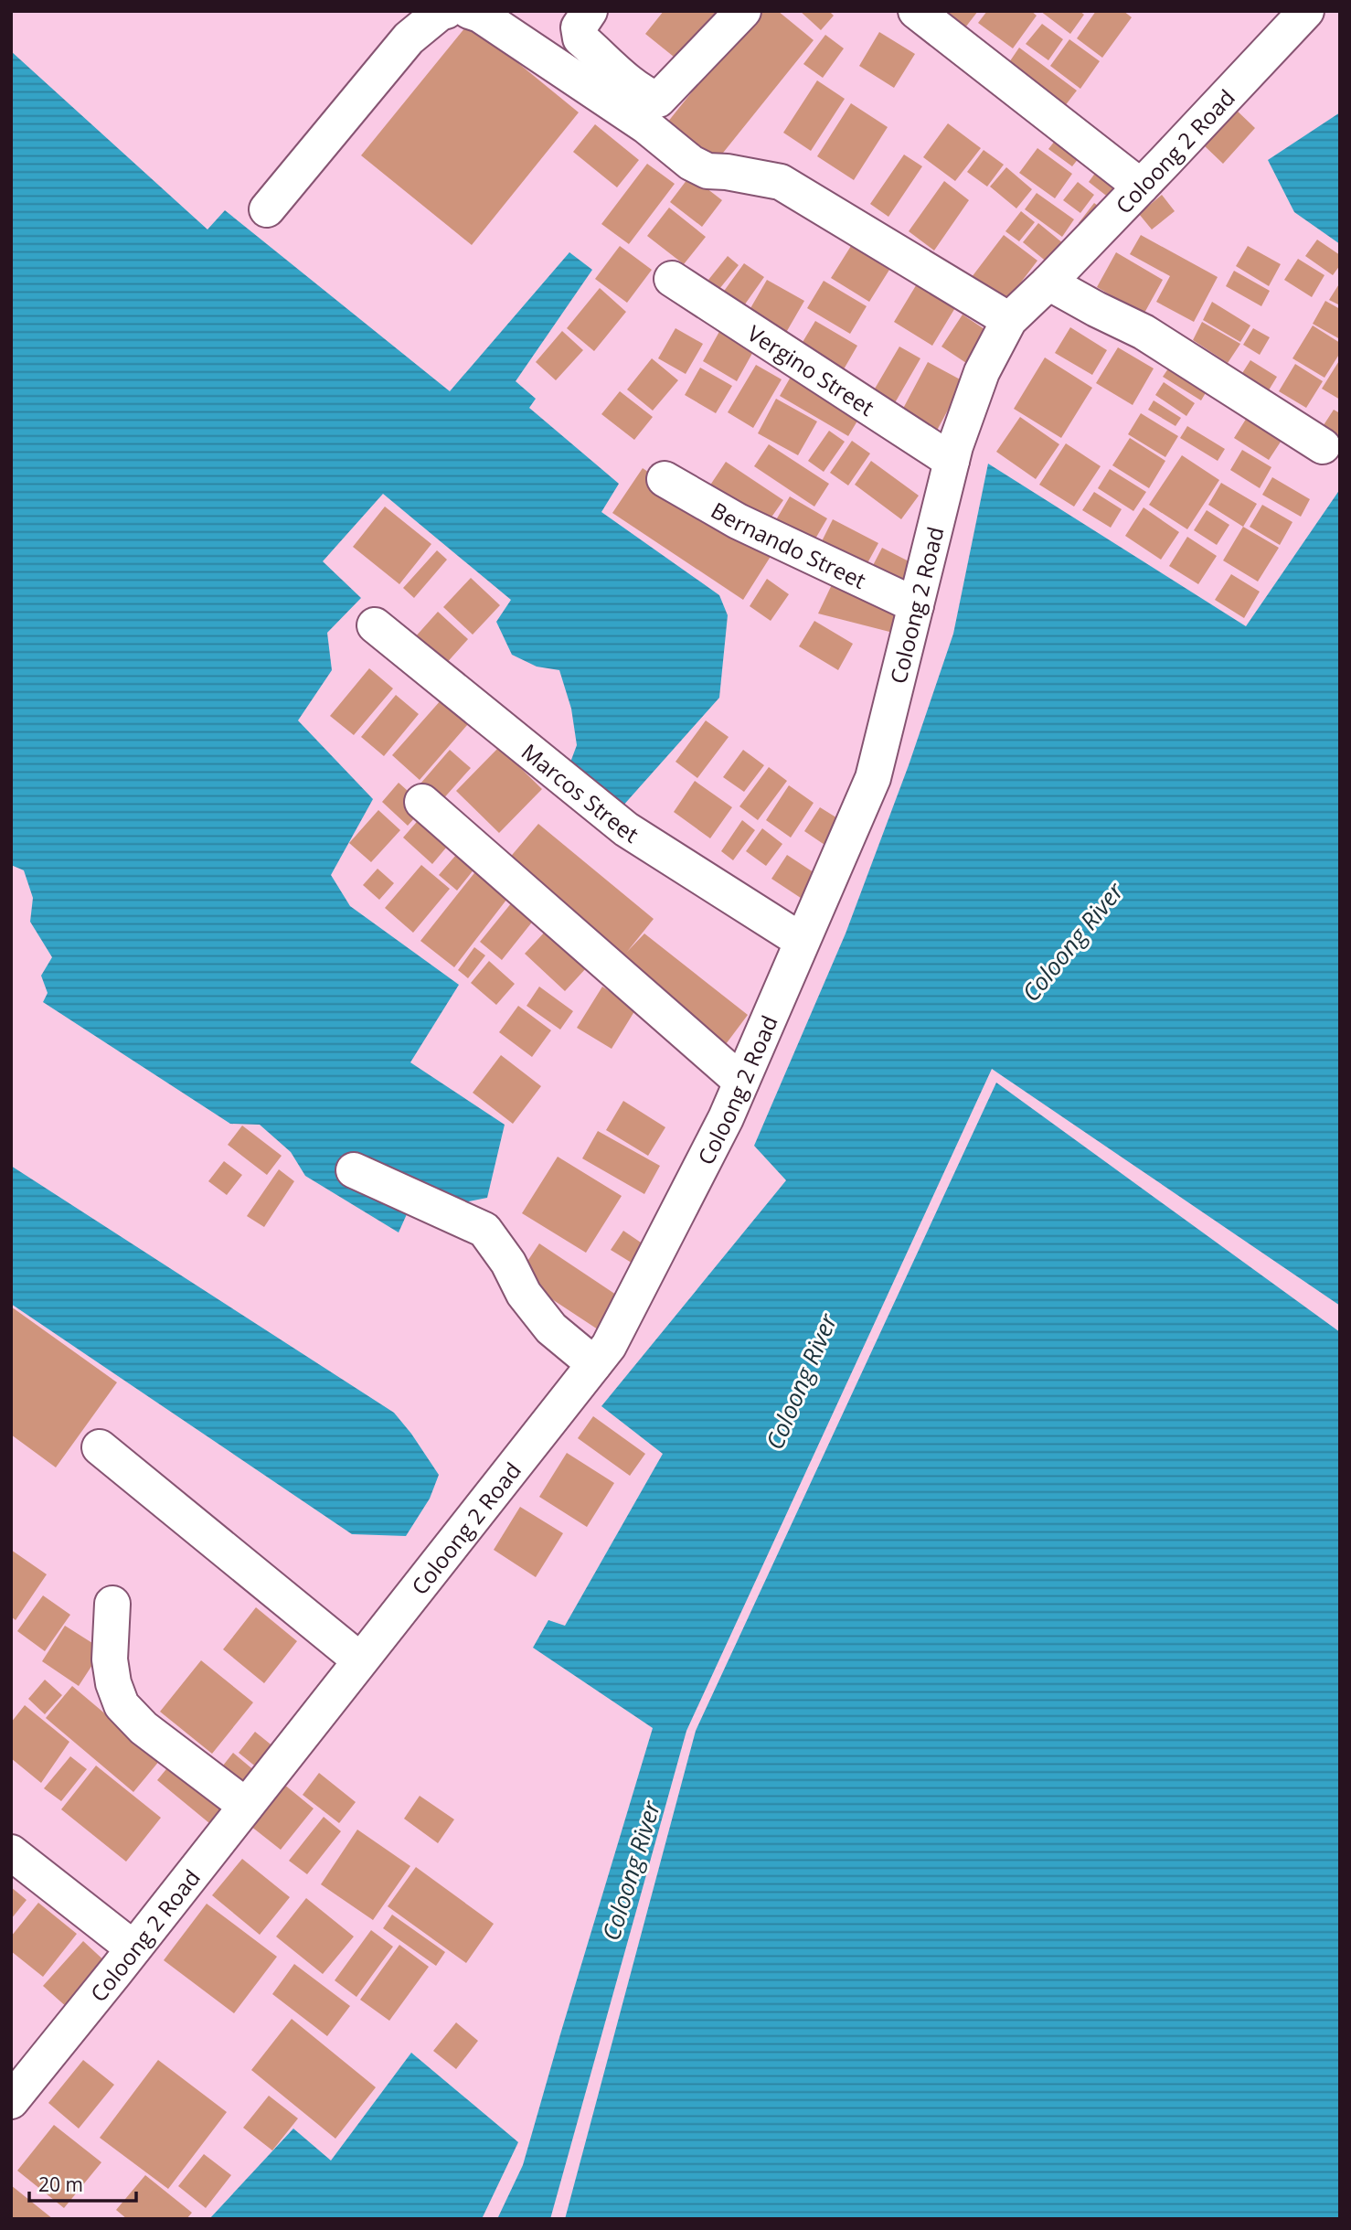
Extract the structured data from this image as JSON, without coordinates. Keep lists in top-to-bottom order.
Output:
{
  "streets": {
    "street": [
      "Coloong 2 Road",
      "Vergino Street",
      "Bernando Street",
      "Marcos Street"
    ]
  },
  "crossings": [
    ["Coloong 2 Road", "Vergino Street"],
    ["Coloong 2 Road", "Bernando Street"],
    ["Coloong 2 Road", "Marcos Street"]
  ],
  "water": ["Coloong River"],
  "scale_bar": "20 m"
}
